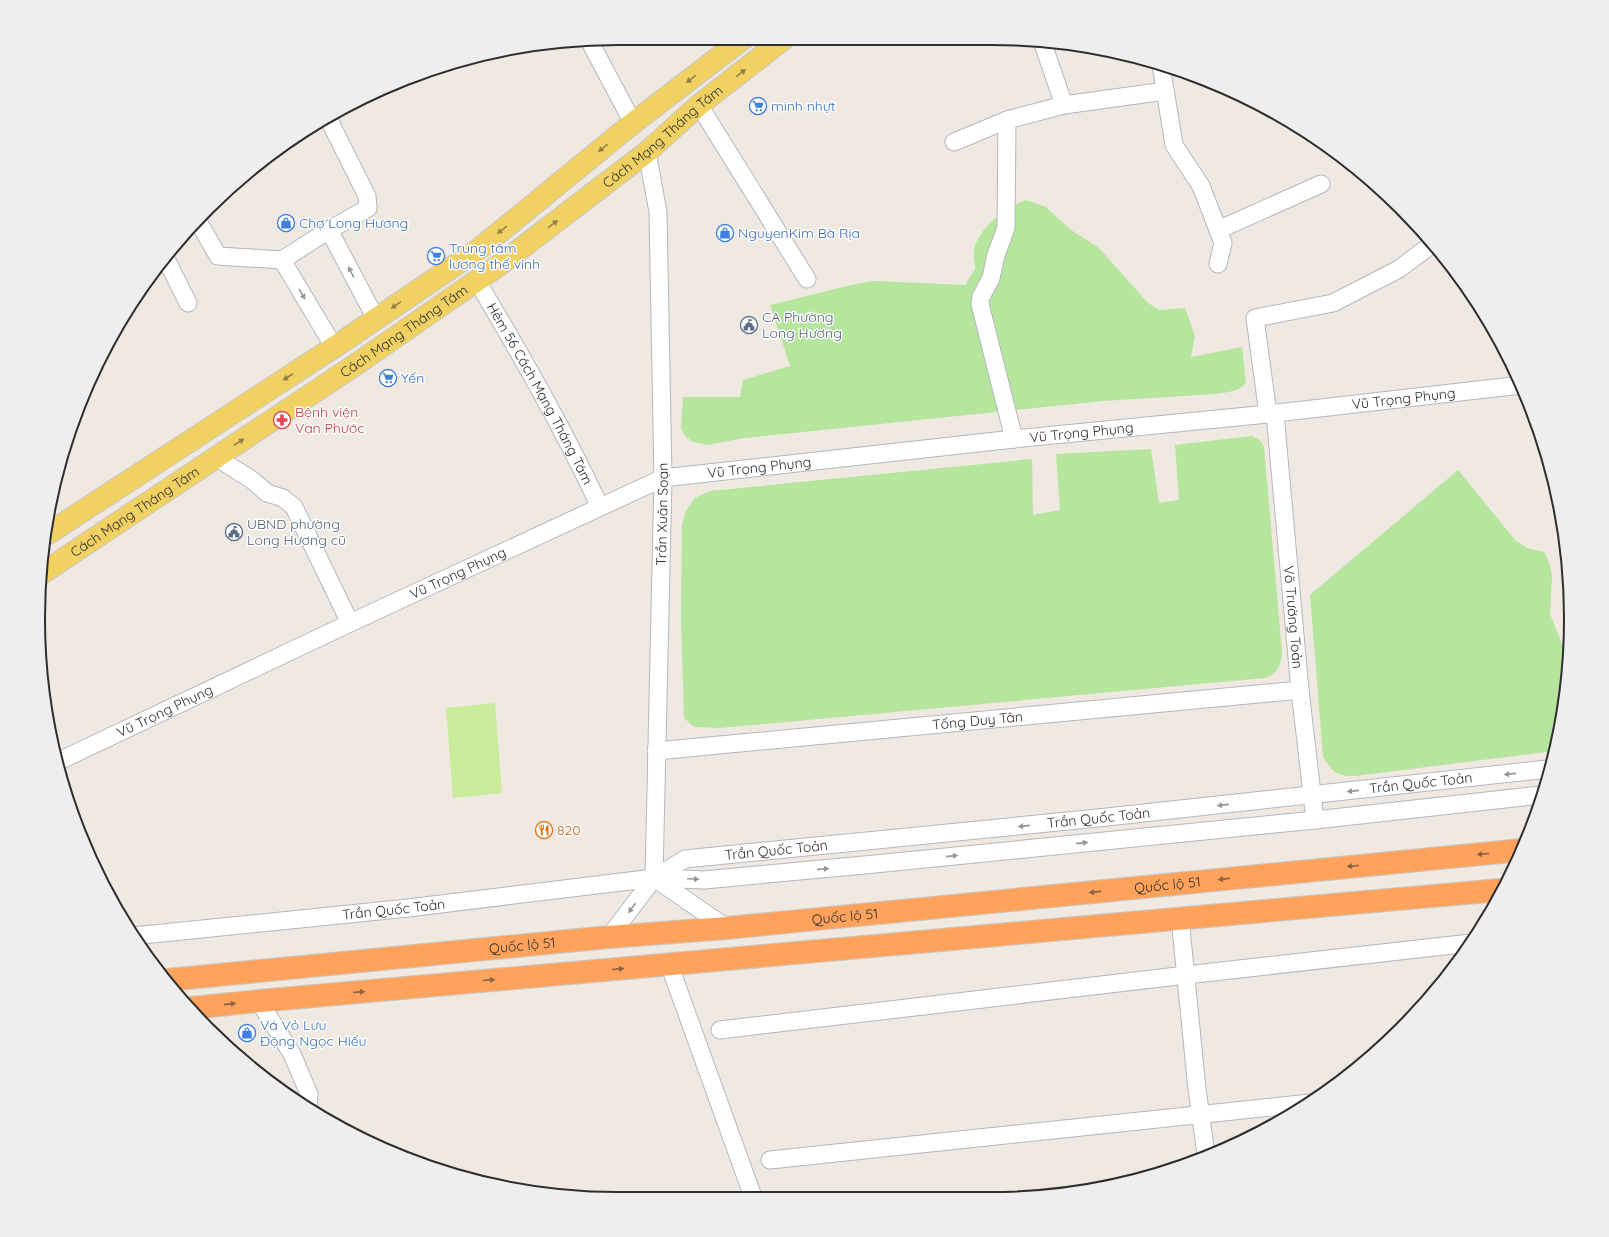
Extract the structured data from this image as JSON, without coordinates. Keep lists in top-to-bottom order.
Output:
{
  "streets": {
    "highway": ["Quốc lộ 51"],
    "main road": ["Cách Mạng Tháng Tám"],
    "street": [
      "Hẻm 56 Cách Mạng Tháng Tám",
      "Vũ Trọng Phụng",
      "Trần Xuân Soạn",
      "Võ Trường Toản",
      "Tống Duy Tân",
      "Trần Quốc Toản"
    ]
  },
  "crossings": [
    ["Cách Mạng Tháng Tám", "Hẻm 56 Cách Mạng Tháng Tám"],
    ["Cách Mạng Tháng Tám", "Trần Xuân Soạn"],
    ["Hẻm 56 Cách Mạng Tháng Tám", "Vũ Trọng Phụng"],
    ["Vũ Trọng Phụng", "Trần Xuân Soạn"],
    ["Vũ Trọng Phụng", "Võ Trường Toản"],
    ["Trần Xuân Soạn", "Tống Duy Tân"],
    ["Trần Xuân Soạn", "Trần Quốc Toản"],
    ["Võ Trường Toản", "Tống Duy Tân"],
    ["Võ Trường Toản", "Trần Quốc Toản"]
  ],
  "places": {
    "supermarket": ["minh nhựt", "Trung tâm lương thế vinh", "Yến"],
    "shop": ["Chợ Long Hương", "NguyenKim Bà Rịa", "Vá Vỏ Lưu Động Ngọc Hiếu"],
    "public building": ["CA Phường Long Hương", "UBND phường Long Hương cũ"],
    "pharmacy": ["Bệnh viện Vạn Phước"],
    "restaurant": ["820"]
  }
}
